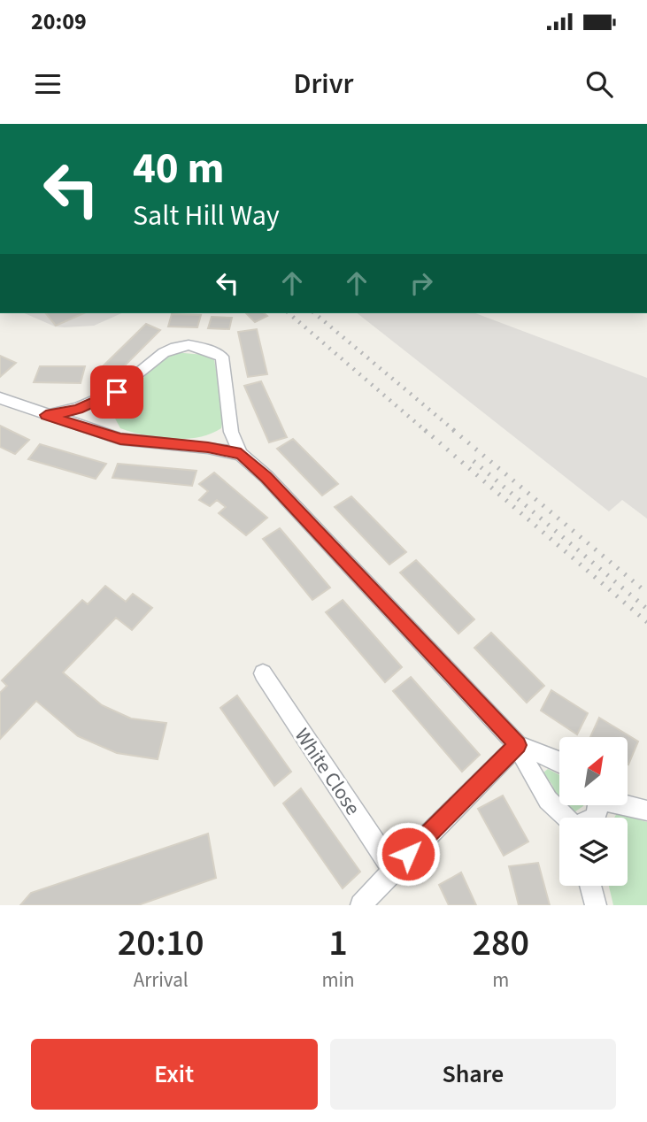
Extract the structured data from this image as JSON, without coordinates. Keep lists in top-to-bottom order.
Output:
{
  "streets": {
    "street": ["White Close"]
  },
  "north": "top right",
  "page": {
    "status": "20:09",
    "header": "Drivr",
    "turn": ["40 m", "Salt Hill Way"],
    "eta": [
      "20:10",
      "Arrival",
      "1",
      "min",
      "280",
      "m"
    ],
    "buttons": ["Exit", "Share"]
  }
}
